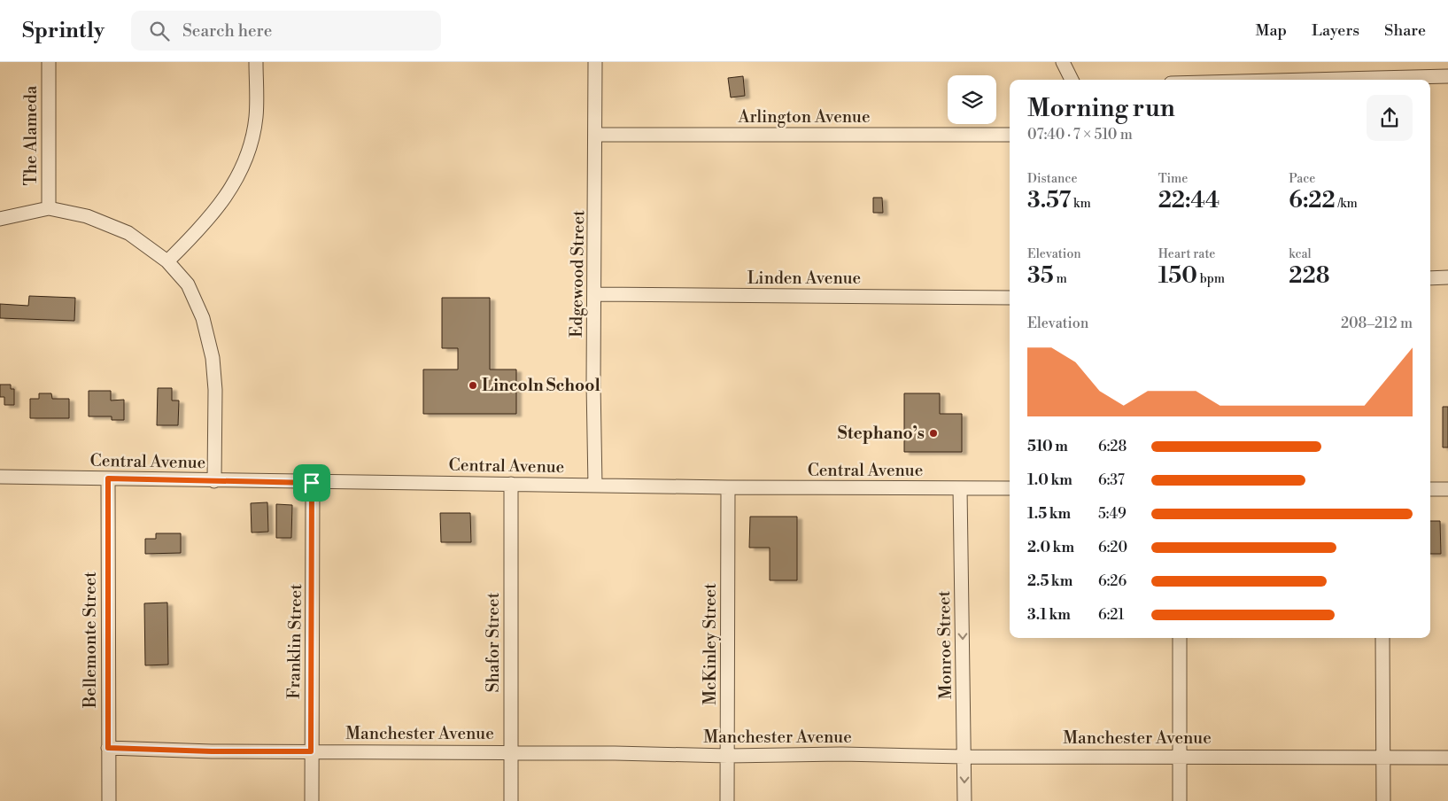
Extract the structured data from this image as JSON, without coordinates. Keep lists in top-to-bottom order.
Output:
{
  "streets": {
    "street": [
      "Arlington Avenue",
      "The Alameda",
      "Edgewood Street",
      "Linden Avenue",
      "Central Avenue",
      "Bellemonte Street",
      "Franklin Street",
      "Shafor Street",
      "McKinley Street",
      "Monroe Street",
      "Manchester Avenue"
    ]
  },
  "crossings": [
    ["Arlington Avenue", "Edgewood Street"],
    ["Edgewood Street", "Linden Avenue"],
    ["Edgewood Street", "Central Avenue"],
    ["Central Avenue", "Bellemonte Street"],
    ["Central Avenue", "Franklin Street"],
    ["Central Avenue", "Shafor Street"],
    ["Central Avenue", "McKinley Street"],
    ["Central Avenue", "Monroe Street"],
    ["Bellemonte Street", "Manchester Avenue"],
    ["Franklin Street", "Manchester Avenue"],
    ["Shafor Street", "Manchester Avenue"],
    ["McKinley Street", "Manchester Avenue"],
    ["Monroe Street", "Manchester Avenue"]
  ],
  "one_way": ["Monroe Street"],
  "places": ["Lincoln School", "Stephano’s"],
  "page": {
    "header": "Sprintly",
    "search": "Search here",
    "nav": ["Map", "Layers", "Share"],
    "heading": ["Morning run", "07:40 · 7 × 510 m"],
    "stats": [
      ["Distance", "3.57 km"],
      ["Time", "22:44"],
      ["Pace", "6:22 /km"],
      ["Elevation", "35 m"],
      ["Heart rate", "150 bpm"],
      ["kcal", "228"]
    ],
    "chart": ["Elevation", "208–212 m"],
    "list": [
      {
        "name": "510 m",
        "note": "6:28"
      },
      {
        "name": "1.0 km",
        "note": "6:37"
      },
      {
        "name": "1.5 km",
        "note": "5:49"
      },
      {
        "name": "2.0 km",
        "note": "6:20"
      },
      {
        "name": "2.5 km",
        "note": "6:26"
      },
      {
        "name": "3.1 km",
        "note": "6:21"
      }
    ]
  }
}
